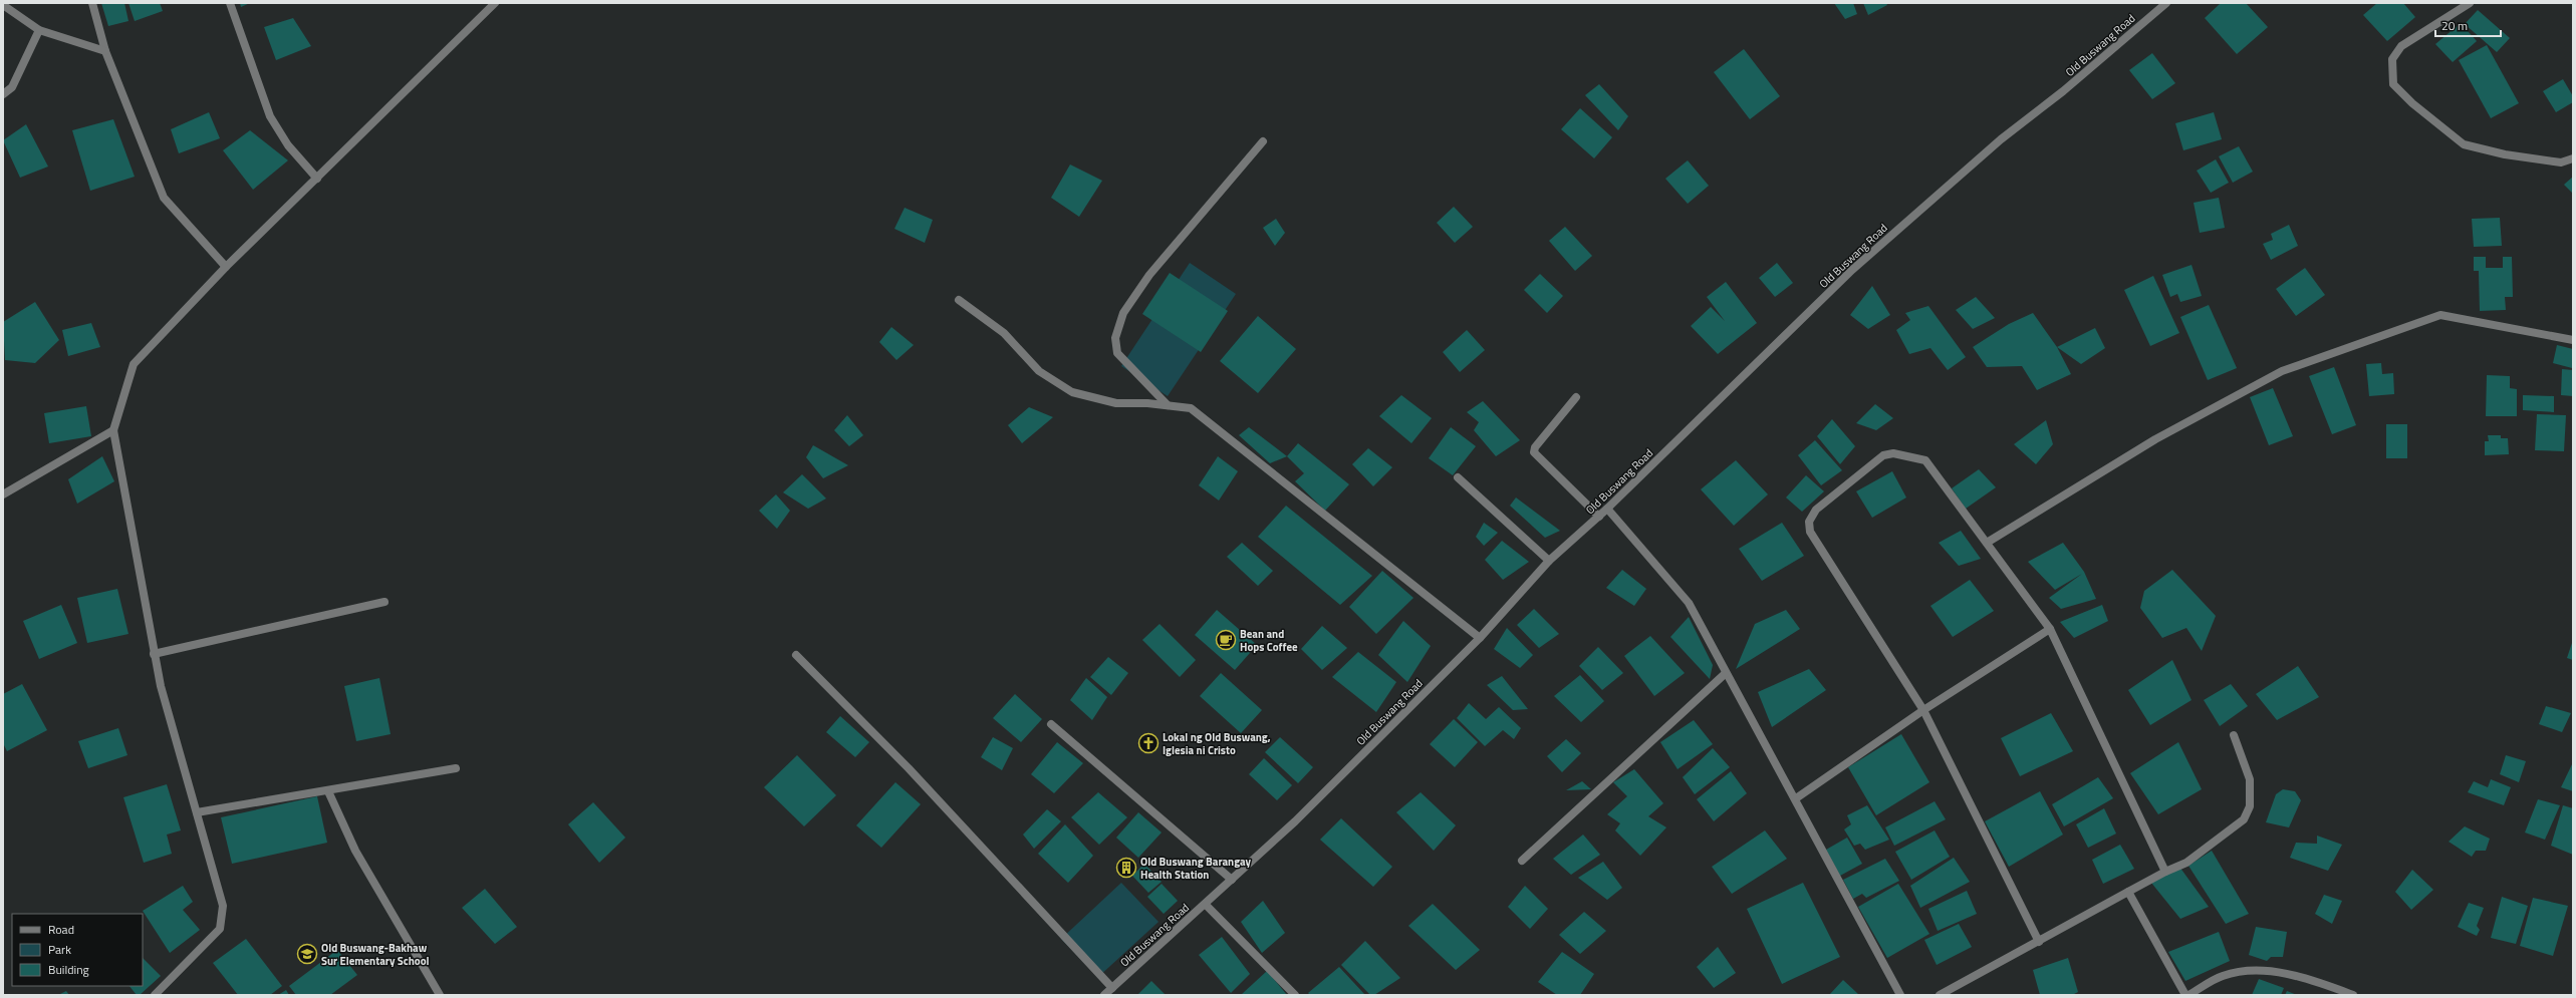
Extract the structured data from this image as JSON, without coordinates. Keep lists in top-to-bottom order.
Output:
{
  "streets": {
    "street": ["Old Buswang Road"]
  },
  "places": {
    "cafe": ["Bean and Hops Coffee"],
    "church": ["Lokal ng Old Buswang, Iglesia ni Cristo"],
    "building": ["Old Buswang Barangay Health Station"],
    "school or university": ["Old Buswang-Bakhaw Sur Elementary School"]
  },
  "legend": ["Road", "Park", "Building"],
  "scale_bar": "20 m"
}
